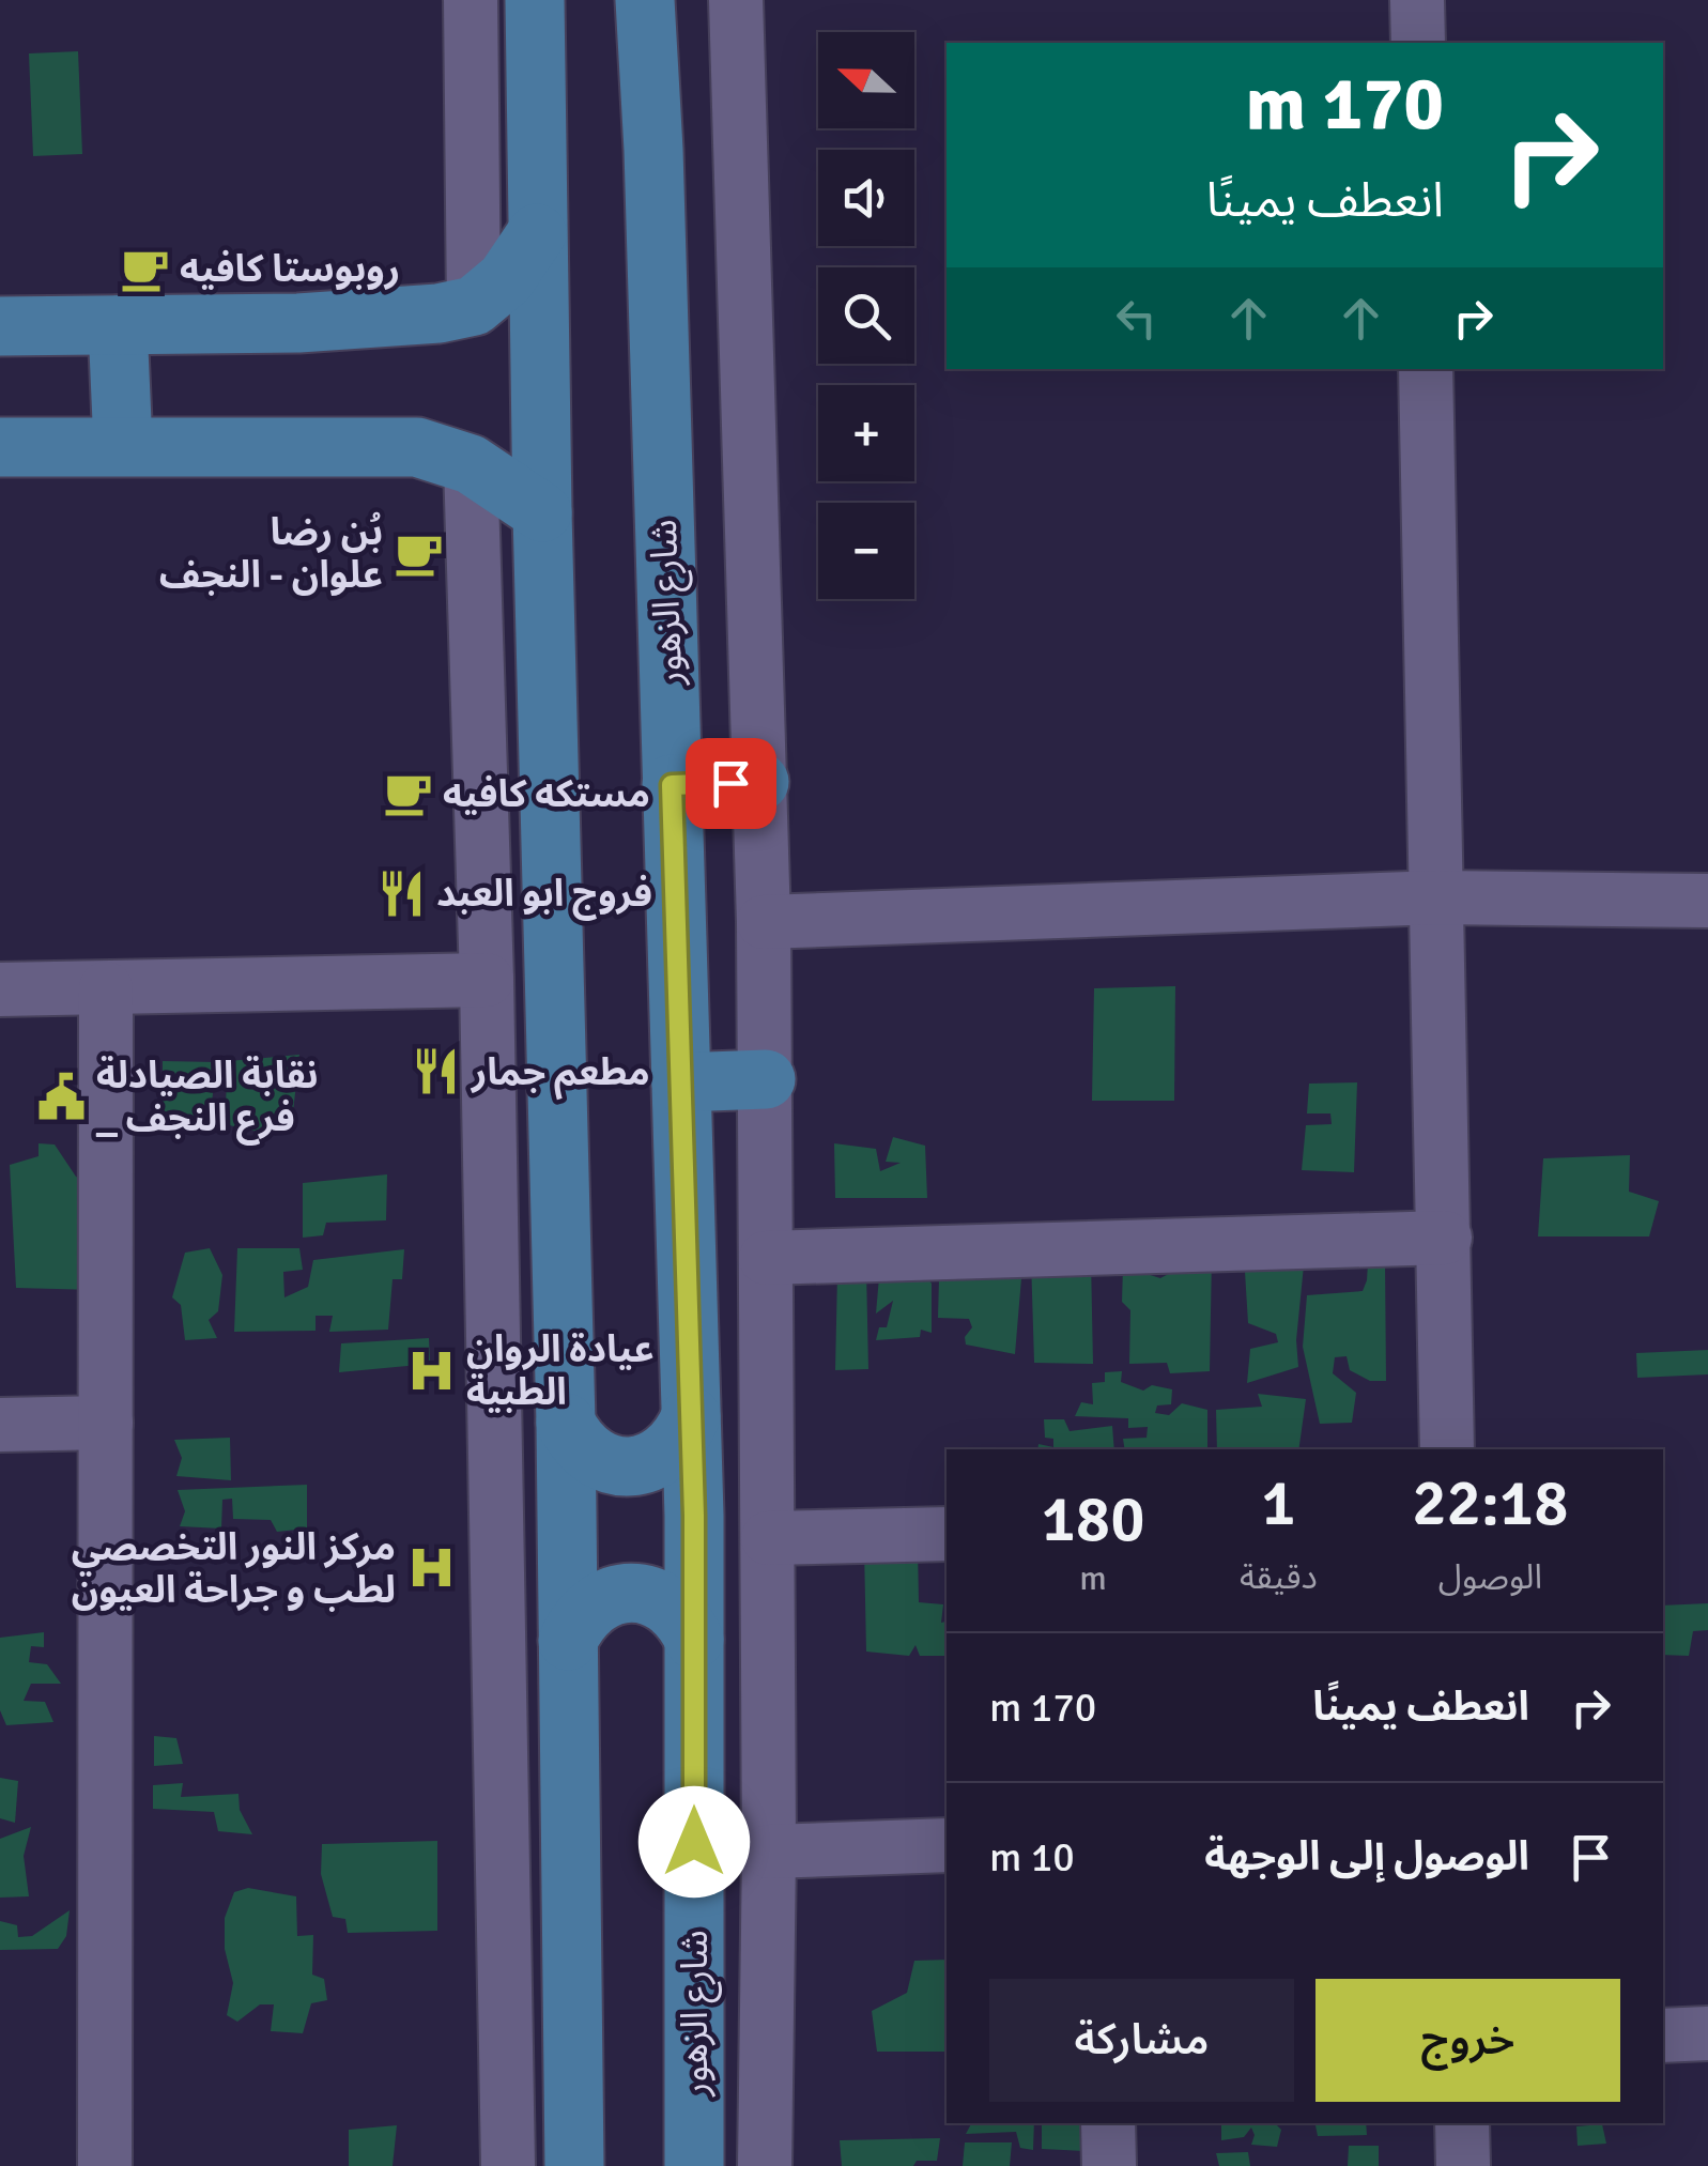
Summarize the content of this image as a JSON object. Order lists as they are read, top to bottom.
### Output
{
  "streets": {
    "main road": ["شارع الزهور"]
  },
  "places": {
    "cafe": ["روبوستا كافيه", "بُن رضا علوان - النجف", "مستكه كافيه"],
    "restaurant": ["فروج ابو العبد", "مطعم جمار"],
    "public building": ["نقابة الصيادلة _ فرع النجف"],
    "hospital": ["عيادة الروان الطبية", "مركز النور التخصصي لطب و جراحة العيون"]
  },
  "north": "left",
  "page": {
    "map_buttons": ["+", "−"],
    "turn": ["170 m", "انعطف يمينًا"],
    "eta": [
      "22:18",
      "الوصول",
      "1",
      "دقيقة",
      "180",
      "m"
    ],
    "list": [
      {
        "name": "انعطف يمينًا",
        "value": "170 m"
      },
      {
        "name": "الوصول إلى الوجهة",
        "value": "10 m"
      }
    ],
    "buttons": ["خروج", "مشاركة"]
  }
}
